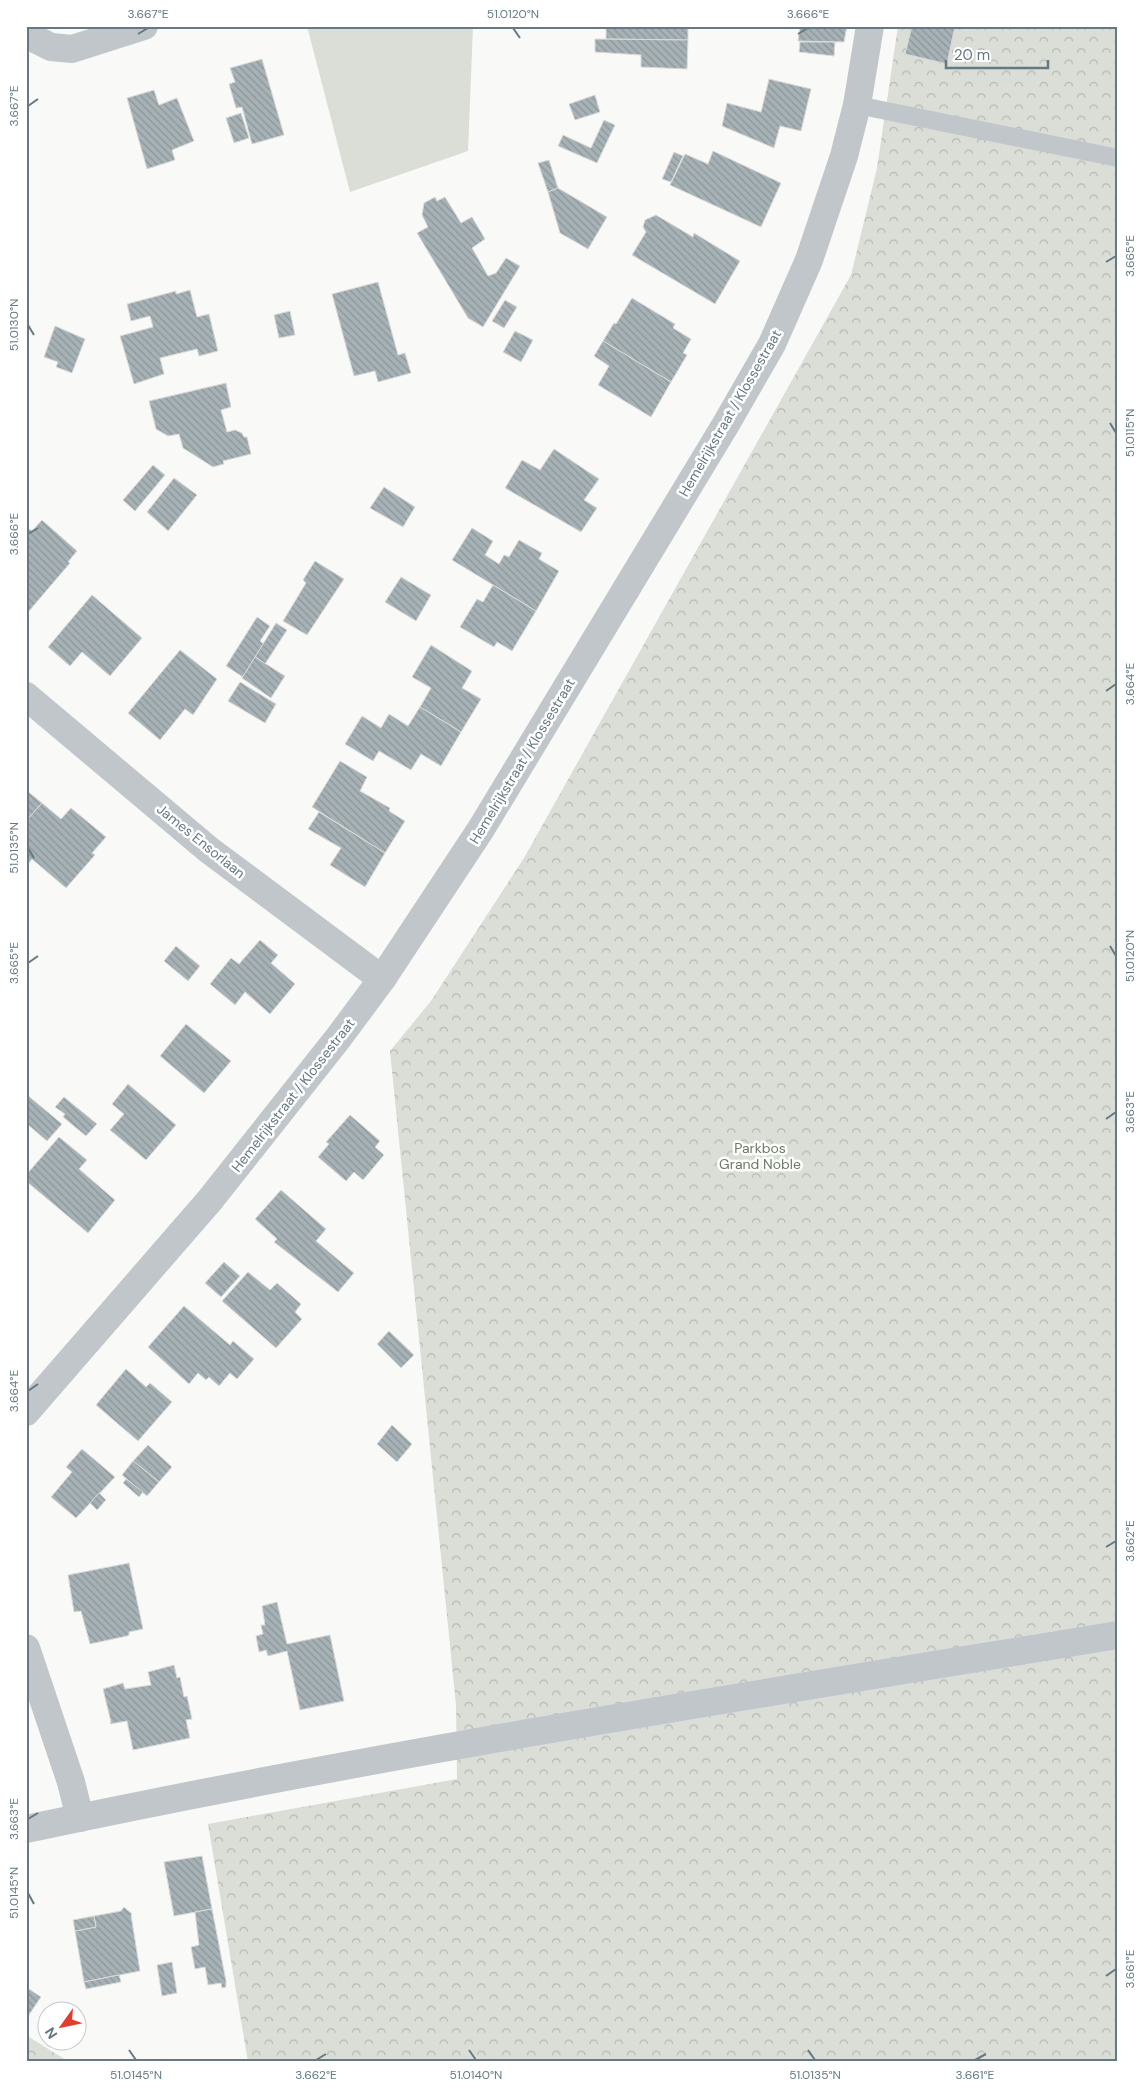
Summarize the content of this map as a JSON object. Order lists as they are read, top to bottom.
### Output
{
  "streets": {
    "street": ["Hemelrijkstraat / Klossestraat", "James Ensorlaan"]
  },
  "crossings": [
    ["Hemelrijkstraat / Klossestraat", "James Ensorlaan"]
  ],
  "parks": ["Parkbos Grand Noble"],
  "scale_bar": "20 m",
  "north": "bottom left",
  "coordinates": [
    "3.667°E",
    "51.0120°N",
    "3.666°E",
    "3.665°E",
    "51.0130°N",
    "51.0115°N",
    "3.664°E",
    "51.0135°N",
    "3.663°E",
    "3.662°E",
    "51.0145°N",
    "3.661°E",
    "51.0140°N"
  ]
}
